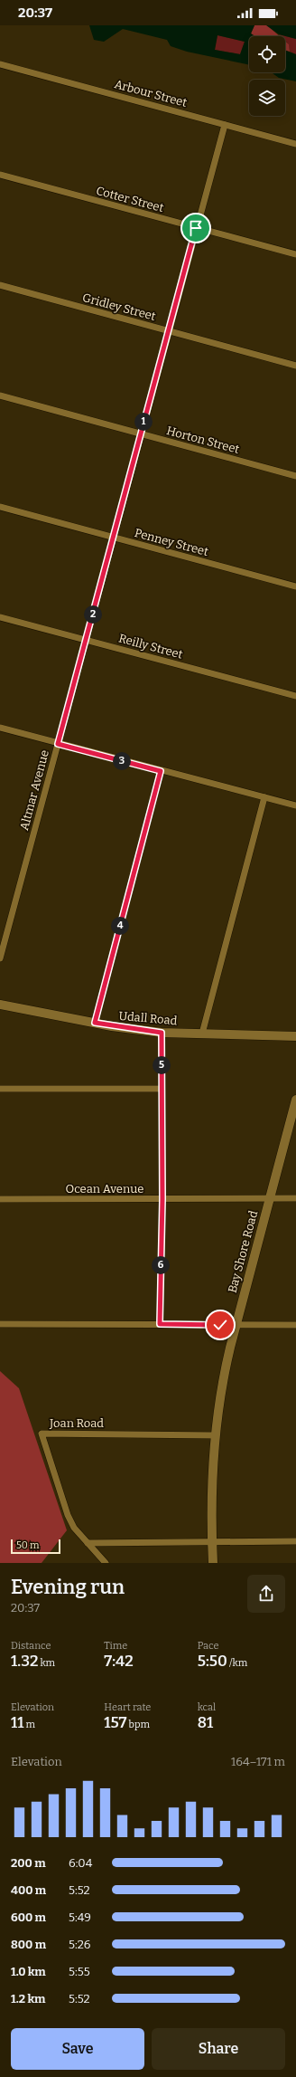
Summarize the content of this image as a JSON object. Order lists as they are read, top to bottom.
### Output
{
  "streets": {
    "main road": ["Udall Road", "Bay Shore Road"],
    "street": [
      "Arbour Street",
      "Cotter Street",
      "Gridley Street",
      "Horton Street",
      "Penney Street",
      "Reilly Street",
      "Altmar Avenue",
      "Ocean Avenue",
      "Joan Road"
    ]
  },
  "crossings": [
    ["Arbour Street", "Altmar Avenue"],
    ["Cotter Street", "Altmar Avenue"],
    ["Gridley Street", "Altmar Avenue"],
    ["Horton Street", "Altmar Avenue"],
    ["Penney Street", "Altmar Avenue"],
    ["Reilly Street", "Altmar Avenue"],
    ["Ocean Avenue", "Bay Shore Road"],
    ["Bay Shore Road", "Joan Road"]
  ],
  "scale_bar": "50 m",
  "page": {
    "status": "20:37",
    "pins": [
      "1",
      "2",
      "3",
      "4",
      "5",
      "6"
    ],
    "scale": "50 m",
    "heading": ["Evening run", "20:37"],
    "stats": [
      ["Distance", "1.32 km"],
      ["Time", "7:42"],
      ["Pace", "5:50 /km"],
      ["Elevation", "11 m"],
      ["Heart rate", "157 bpm"],
      ["kcal", "81"]
    ],
    "chart": ["Elevation", "164–171 m"],
    "list": [
      {
        "name": "200 m",
        "note": "6:04"
      },
      {
        "name": "400 m",
        "note": "5:52"
      },
      {
        "name": "600 m",
        "note": "5:49"
      },
      {
        "name": "800 m",
        "note": "5:26"
      },
      {
        "name": "1.0 km",
        "note": "5:55"
      },
      {
        "name": "1.2 km",
        "note": "5:52"
      }
    ],
    "buttons": ["Save", "Share"]
  }
}
